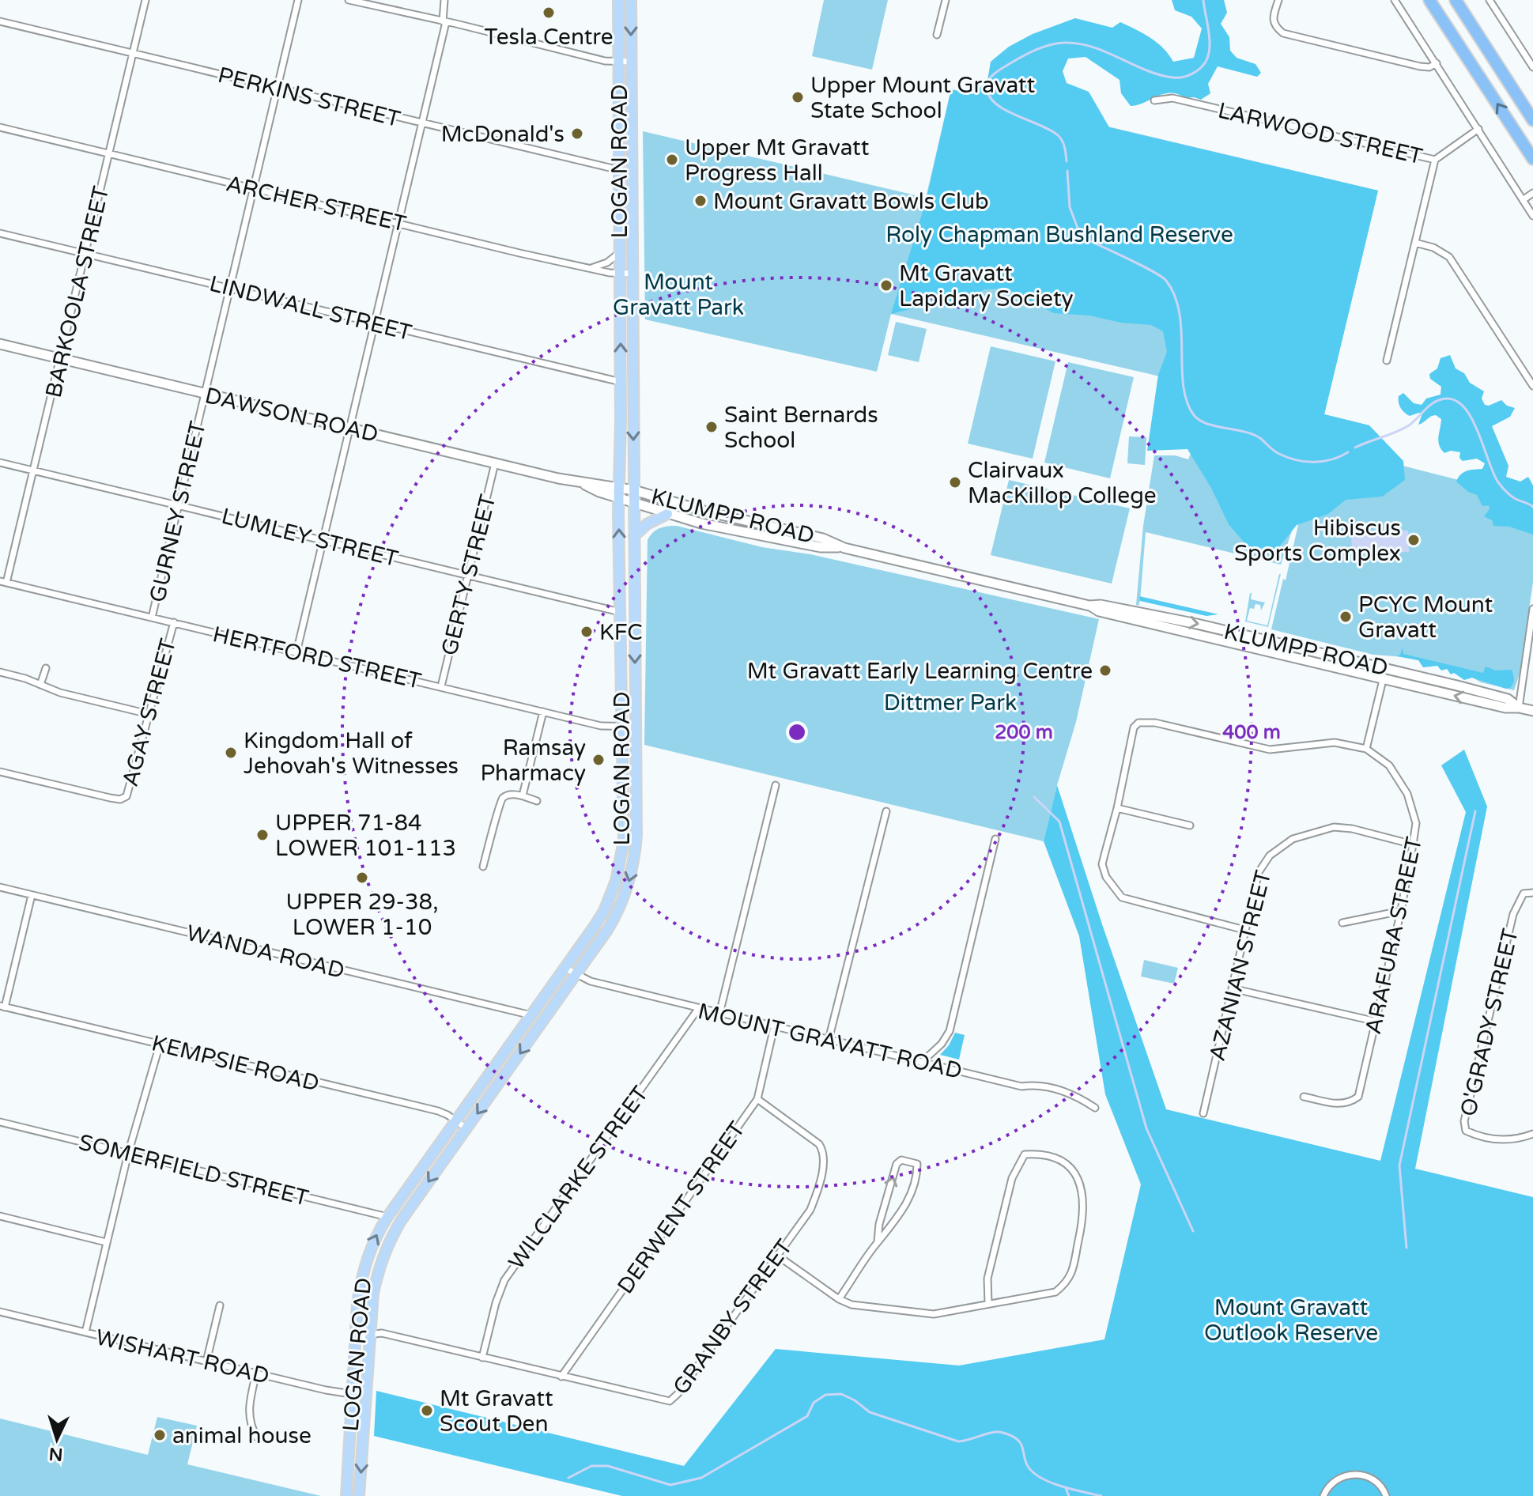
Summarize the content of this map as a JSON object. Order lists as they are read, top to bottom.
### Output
{
  "streets": {
    "main road": ["LOGAN ROAD", "DAWSON ROAD", "KLUMPP ROAD"],
    "street": [
      "PERKINS STREET",
      "LARWOOD STREET",
      "ARCHER STREET",
      "BARKOOLA STREET",
      "LINDWALL STREET",
      "GURNEY STREET",
      "LUMLEY STREET",
      "GERTY STREET",
      "HERTFORD STREET",
      "AGAY STREET",
      "ARAFURA STREET",
      "WANDA ROAD",
      "AZANIAN STREET",
      "O'GRADY STREET",
      "MOUNT GRAVATT ROAD",
      "KEMPSIE ROAD",
      "SOMERFIELD STREET",
      "WILCLARKE STREET",
      "DERWENT STREET",
      "GRANBY STREET",
      "WISHART ROAD"
    ]
  },
  "crossings": [
    ["PERKINS STREET", "LOGAN ROAD"],
    ["PERKINS STREET", "BARKOOLA STREET"],
    ["PERKINS STREET", "GURNEY STREET"],
    ["LOGAN ROAD", "ARCHER STREET"],
    ["LOGAN ROAD", "LINDWALL STREET"],
    ["LOGAN ROAD", "DAWSON ROAD"],
    ["LOGAN ROAD", "KLUMPP ROAD"],
    ["LOGAN ROAD", "LUMLEY STREET"],
    ["LOGAN ROAD", "HERTFORD STREET"],
    ["LOGAN ROAD", "WANDA ROAD"],
    ["LOGAN ROAD", "MOUNT GRAVATT ROAD"],
    ["LOGAN ROAD", "KEMPSIE ROAD"],
    ["LOGAN ROAD", "SOMERFIELD STREET"],
    ["LOGAN ROAD", "GRANBY STREET"],
    ["LOGAN ROAD", "WISHART ROAD"],
    ["ARCHER STREET", "BARKOOLA STREET"],
    ["ARCHER STREET", "GURNEY STREET"],
    ["BARKOOLA STREET", "LINDWALL STREET"],
    ["BARKOOLA STREET", "DAWSON ROAD"],
    ["BARKOOLA STREET", "LUMLEY STREET"],
    ["BARKOOLA STREET", "HERTFORD STREET"],
    ["LINDWALL STREET", "GURNEY STREET"],
    ["DAWSON ROAD", "GURNEY STREET"],
    ["DAWSON ROAD", "KLUMPP ROAD"],
    ["DAWSON ROAD", "GERTY STREET"],
    ["GURNEY STREET", "LUMLEY STREET"],
    ["GURNEY STREET", "HERTFORD STREET"],
    ["LUMLEY STREET", "GERTY STREET"],
    ["GERTY STREET", "HERTFORD STREET"],
    ["HERTFORD STREET", "AGAY STREET"],
    ["ARAFURA STREET", "AZANIAN STREET"],
    ["MOUNT GRAVATT ROAD", "WILCLARKE STREET"],
    ["MOUNT GRAVATT ROAD", "DERWENT STREET"],
    ["WILCLARKE STREET", "GRANBY STREET"],
    ["DERWENT STREET", "GRANBY STREET"]
  ],
  "parks": [
    "Roly Chapman Bushland Reserve",
    "Mount Gravatt Park",
    "Dittmer Park",
    "Mount Gravatt Outlook Reserve"
  ],
  "places": [
    "Tesla Centre",
    "Upper Mount Gravatt State School",
    "McDonald's",
    "Upper Mt Gravatt Progress Hall",
    "Mount Gravatt Bowls Club",
    "Mt Gravatt Lapidary Society",
    "Saint Bernards School",
    "Clairvaux MacKillop College",
    "Hibiscus Sports Complex",
    "PCYC Mount Gravatt",
    "KFC",
    "Mt Gravatt Early Learning Centre",
    "Kingdom Hall of Jehovah's Witnesses",
    "Ramsay Pharmacy",
    "UPPER 71-84 LOWER 101-113",
    "UPPER 29-38, LOWER 1-10",
    "Mt Gravatt Scout Den",
    "animal house"
  ],
  "north": "bottom",
  "rings": ["200 m", "400 m"]
}
